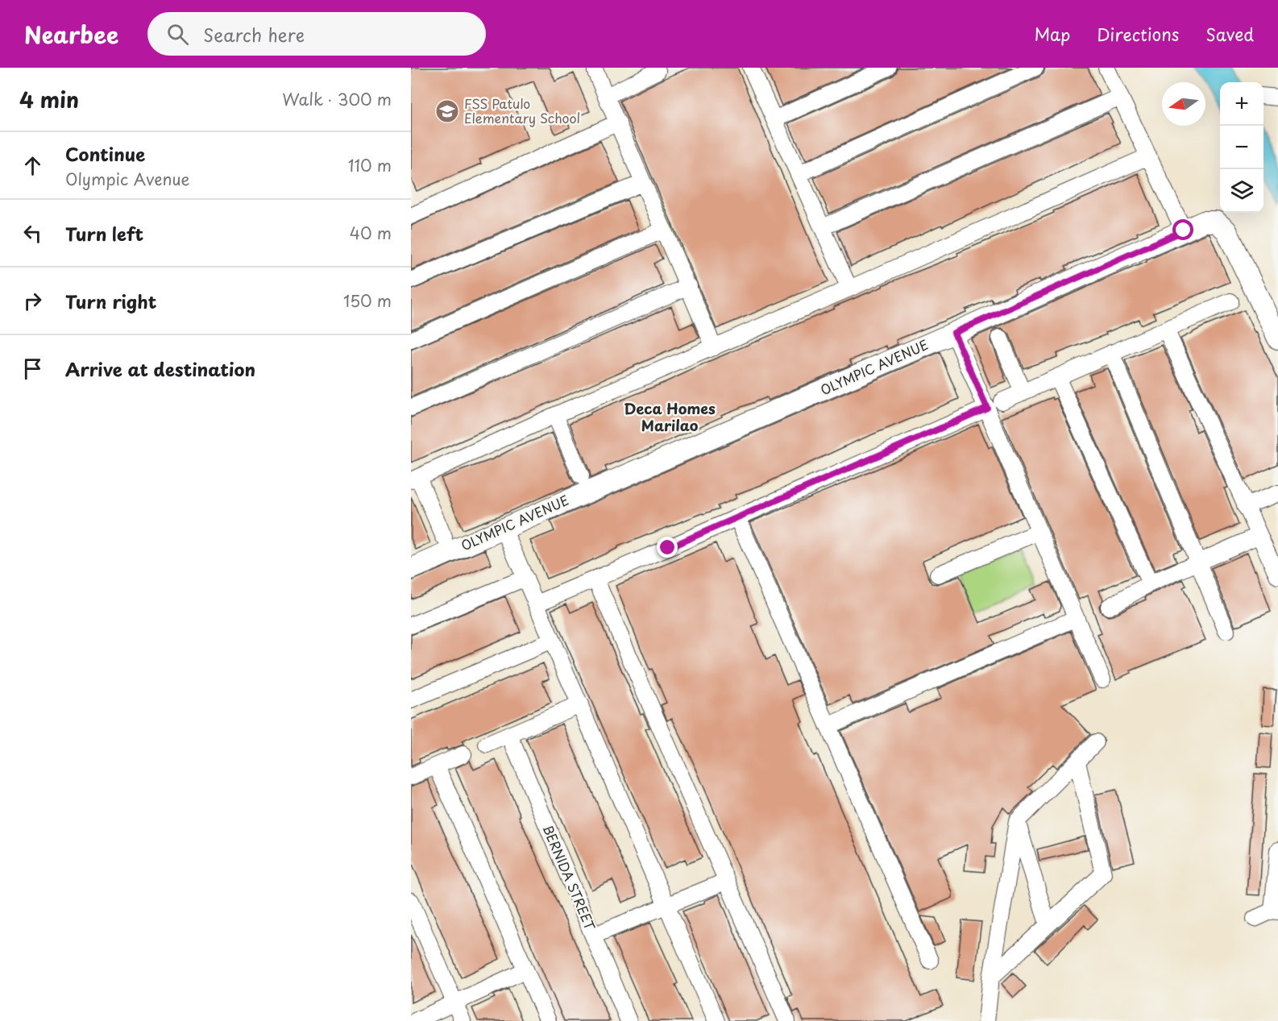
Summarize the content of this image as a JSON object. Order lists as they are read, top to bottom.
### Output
{
  "streets": {
    "street": ["OLYMPIC AVENUE", "BERNIDA STREET"]
  },
  "districts": ["Deca Homes Marilao"],
  "places": {
    "school or university": ["FSS Patulo Elementary School"]
  },
  "north": "left",
  "page": {
    "header": "Nearbee",
    "search": "Search here",
    "nav": ["Map", "Directions", "Saved"],
    "heading": ["4 min", "Walk · 300 m"],
    "map_buttons": ["+", "−"],
    "list": [
      ["Continue", "Olympic Avenue", "110 m"],
      ["Turn left", "40 m"],
      ["Turn right", "150 m"],
      "Arrive at destination"
    ]
  }
}
